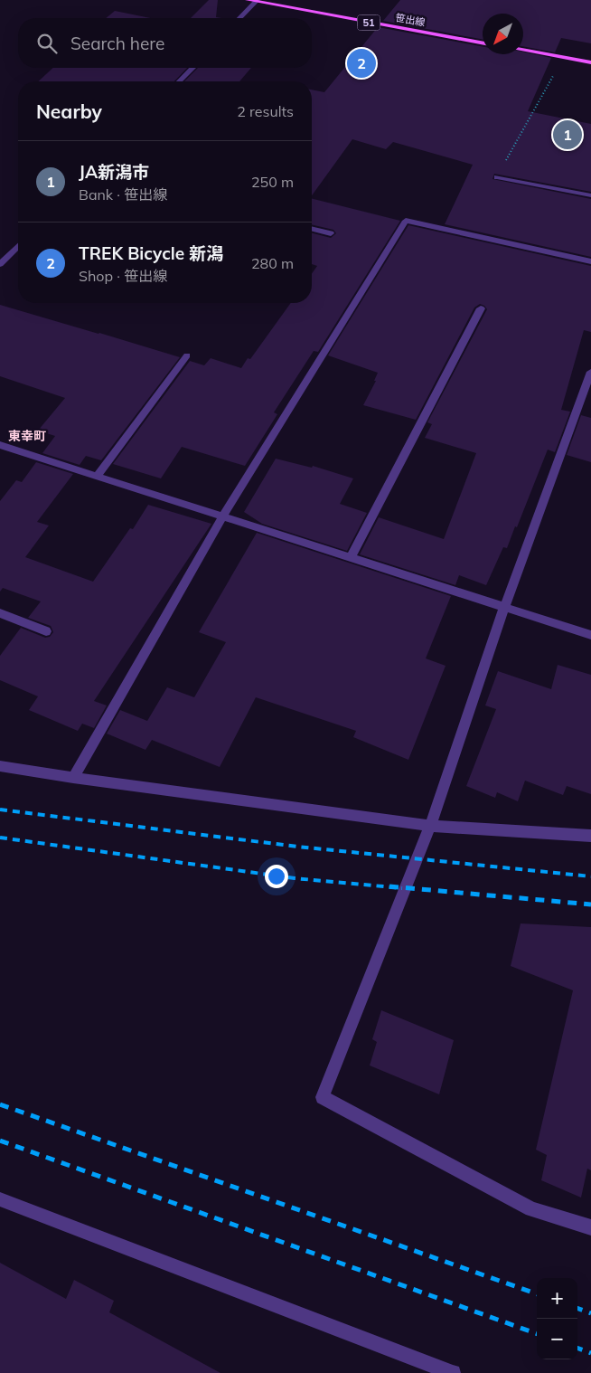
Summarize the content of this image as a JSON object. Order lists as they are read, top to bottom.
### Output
{
  "streets": {
    "main road": ["笹出線", "51"]
  },
  "districts": ["東幸町"],
  "north": "bottom left",
  "page": {
    "search": "Search here",
    "pins": ["2", "1"],
    "heading": ["Nearby", "2 results"],
    "list": [
      {
        "mark": "1",
        "name": "JA新潟市",
        "note": "Bank · 笹出線",
        "value": "250 m"
      },
      {
        "mark": "2",
        "name": "TREK Bicycle 新潟",
        "note": "Shop · 笹出線",
        "value": "280 m"
      }
    ],
    "map_buttons": ["+", "−"]
  }
}
